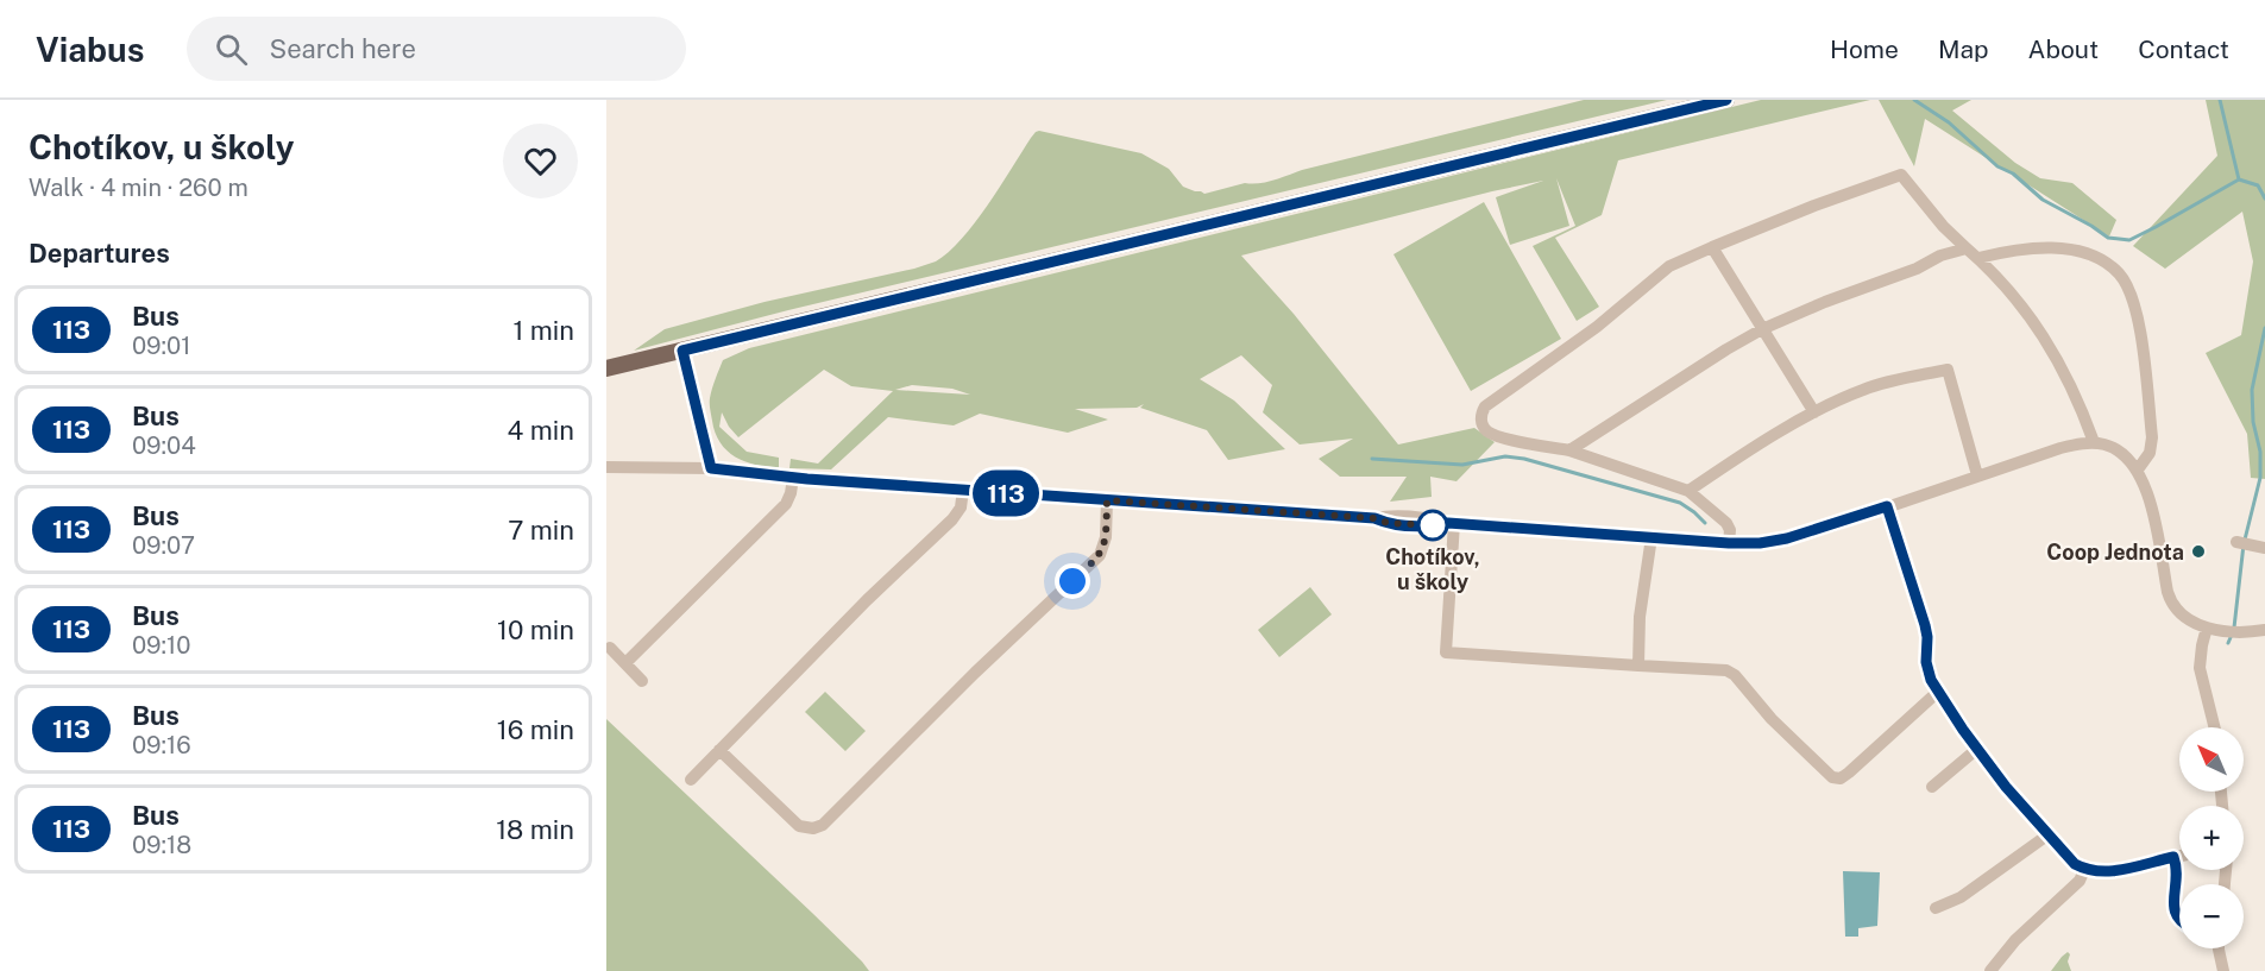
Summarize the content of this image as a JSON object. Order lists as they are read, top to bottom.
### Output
{
  "places": ["Chotíkov, u školy", "Coop Jednota"],
  "lines": ["bus line 113"],
  "north": "top left",
  "page": {
    "header": "Viabus",
    "search": "Search here",
    "nav": [
      "Home",
      "Map",
      "About",
      "Contact"
    ],
    "heading": [
      ["Chotíkov, u školy", "Walk · 4 min · 260 m"],
      "Departures"
    ],
    "on_map": "113",
    "list": [
      {
        "mark": "113",
        "name": "Bus",
        "note": "09:01",
        "value": "1 min"
      },
      {
        "mark": "113",
        "name": "Bus",
        "note": "09:04",
        "value": "4 min"
      },
      {
        "mark": "113",
        "name": "Bus",
        "note": "09:07",
        "value": "7 min"
      },
      {
        "mark": "113",
        "name": "Bus",
        "note": "09:10",
        "value": "10 min"
      },
      {
        "mark": "113",
        "name": "Bus",
        "note": "09:16",
        "value": "16 min"
      },
      {
        "mark": "113",
        "name": "Bus",
        "note": "09:18",
        "value": "18 min"
      }
    ],
    "map_buttons": ["+", "−"]
  }
}
